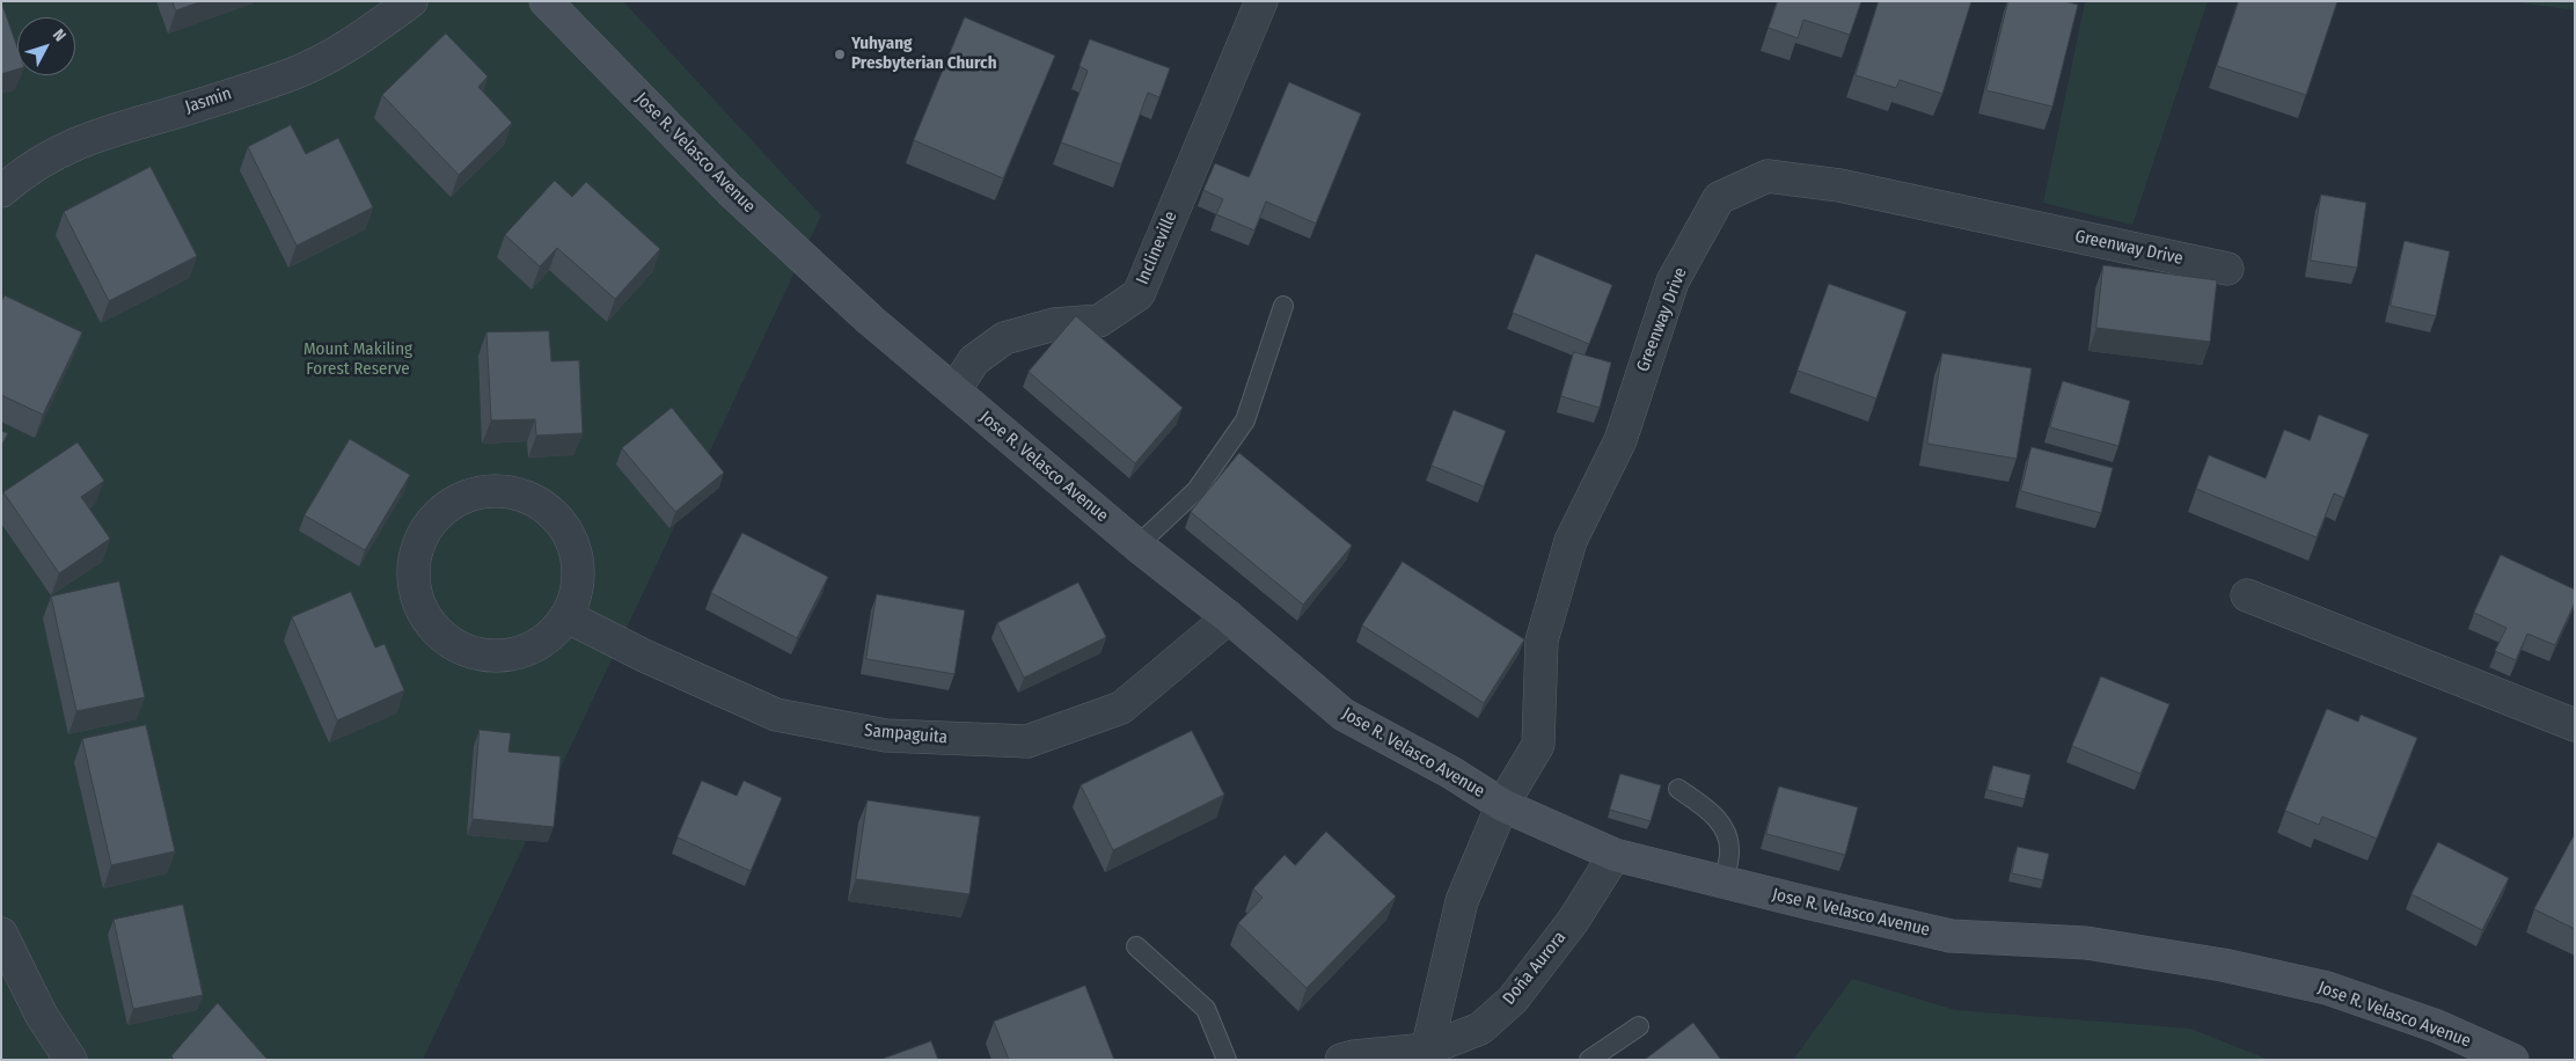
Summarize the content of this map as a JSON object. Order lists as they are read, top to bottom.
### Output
{
  "streets": {
    "main road": ["Jose R. Velasco Avenue"],
    "street": [
      "Jasmin",
      "Inclineville",
      "Greenway Drive",
      "Sampaguita",
      "Doña Aurora"
    ]
  },
  "crossings": [
    ["Jose R. Velasco Avenue", "Inclineville"],
    ["Jose R. Velasco Avenue", "Greenway Drive"],
    ["Jose R. Velasco Avenue", "Sampaguita"],
    ["Jose R. Velasco Avenue", "Doña Aurora"]
  ],
  "parks": ["Mount Makiling Forest Reserve"],
  "places": ["Yuhyang Presbyterian Church"],
  "north": "top right"
}
